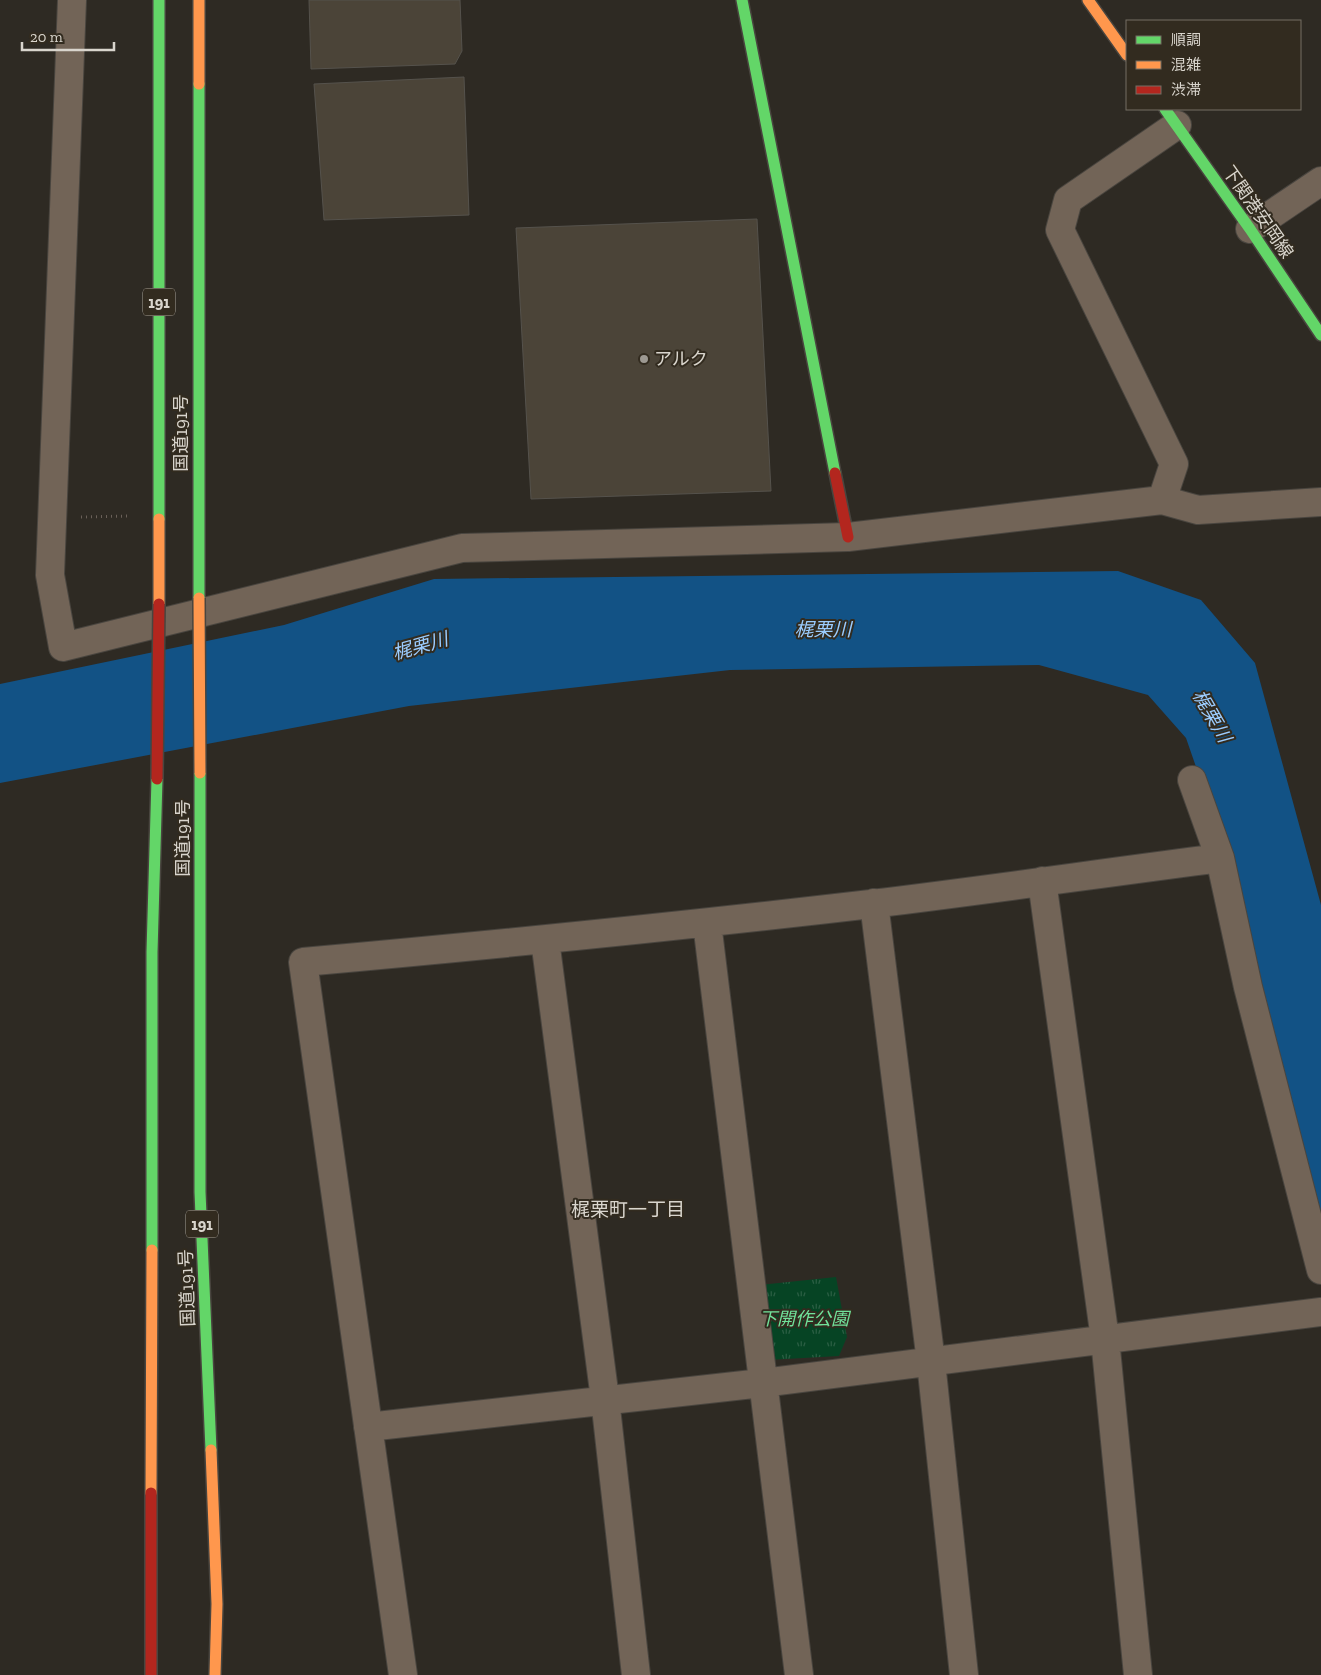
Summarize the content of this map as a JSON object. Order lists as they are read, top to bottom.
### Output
{
  "streets": {
    "main road": ["下関港安岡線", "191", "国道191号"]
  },
  "districts": ["梶栗町一丁目"],
  "water": ["梶栗川"],
  "parks": ["下開作公園"],
  "places": ["アルク"],
  "legend": ["順調", "混雑", "渋滞"],
  "scale_bar": "20 m"
}
